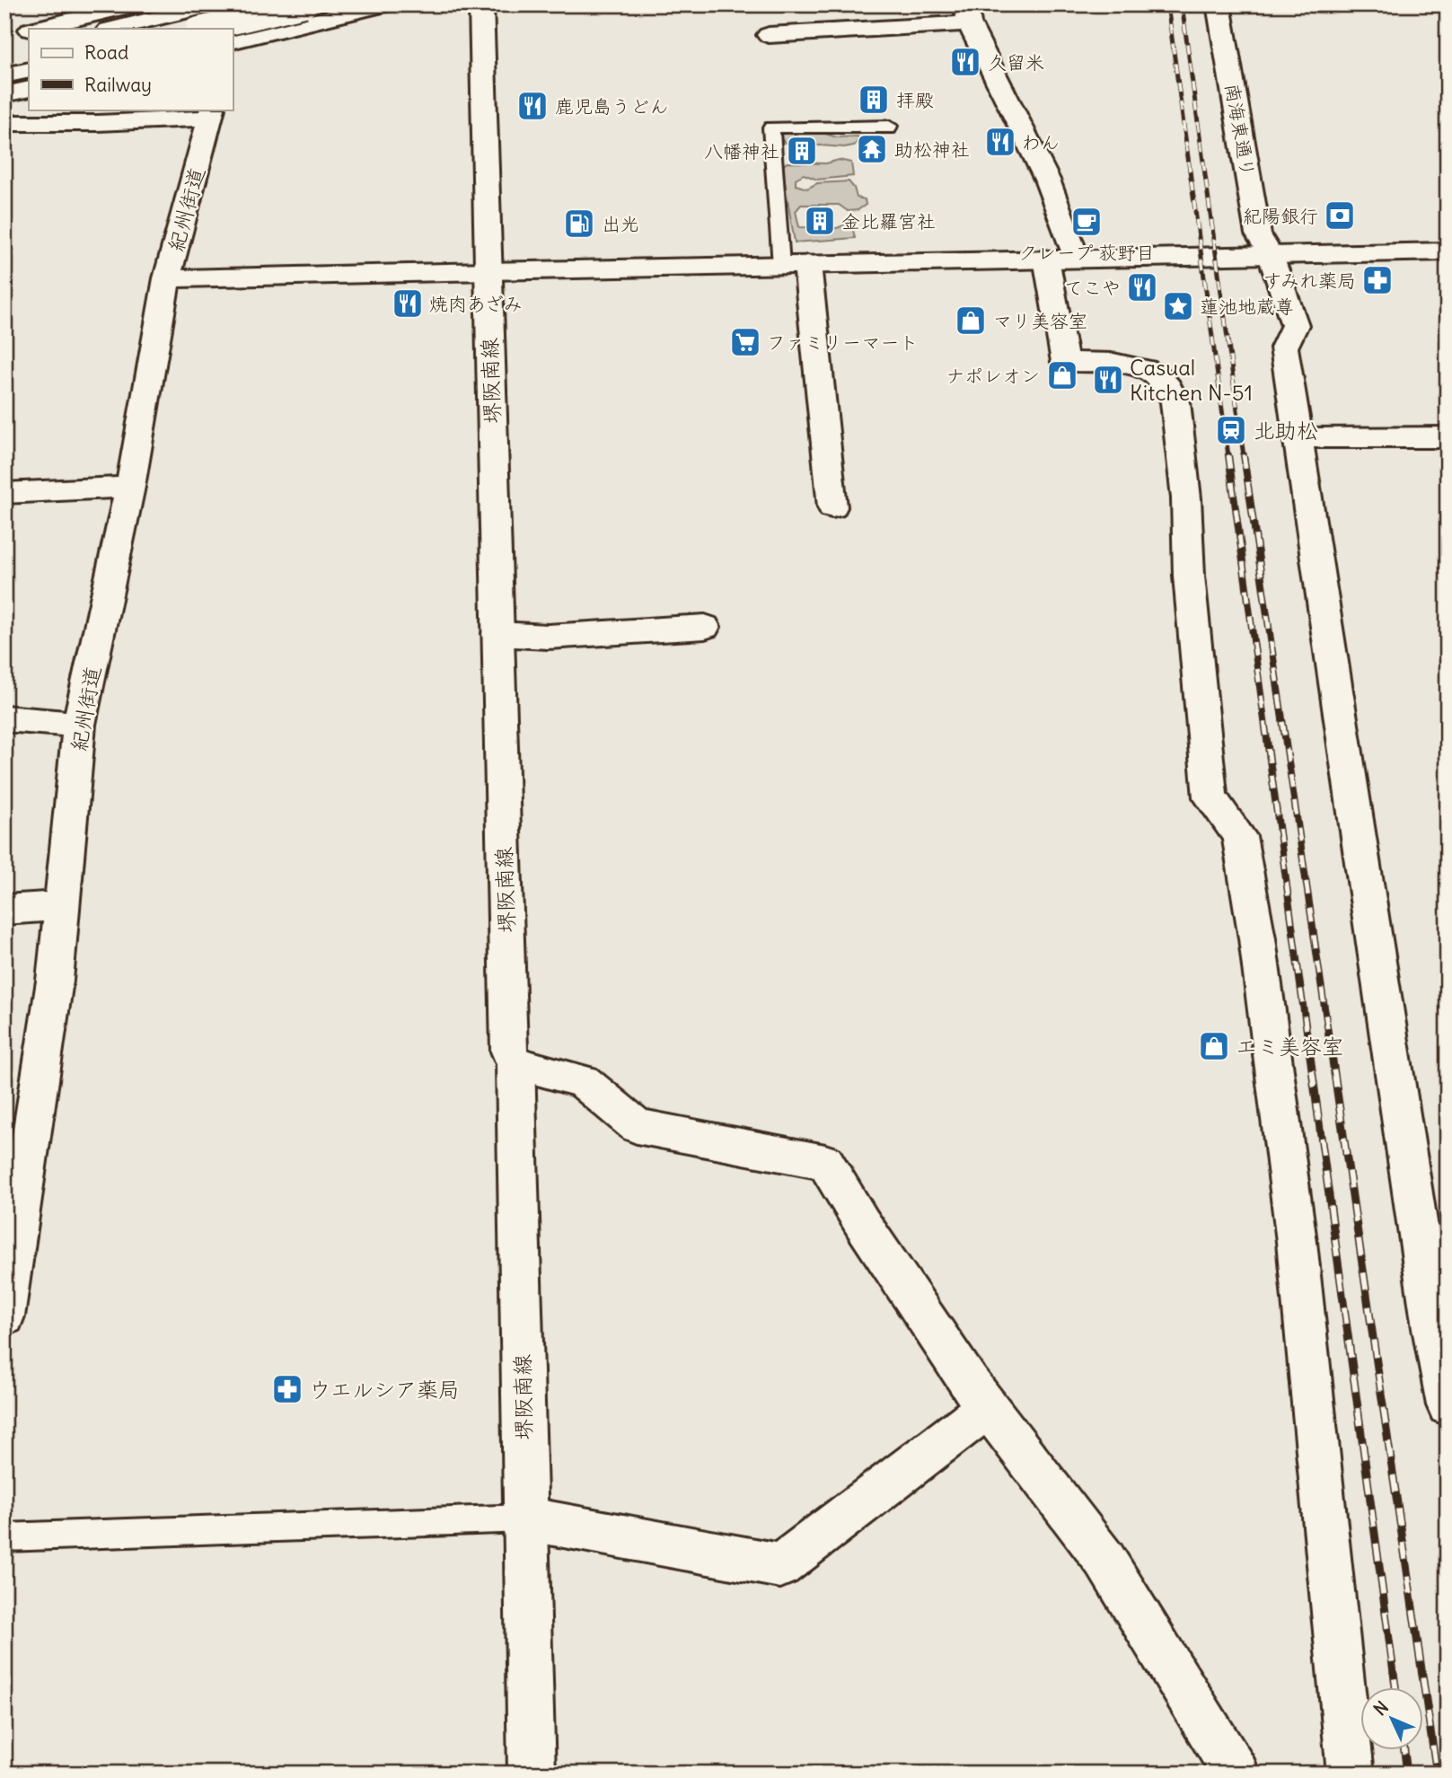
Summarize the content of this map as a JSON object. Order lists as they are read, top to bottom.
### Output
{
  "streets": {
    "main road": ["南海東通り", "紀州街道", "堺阪南線"]
  },
  "places": {
    "restaurant": [
      "久留米",
      "鹿児島うどん",
      "わん",
      "てこや",
      "焼肉あざみ",
      "Casual Kitchen N-51"
    ],
    "building": ["拝殿", "八幡神社", "金比羅宮社"],
    "temple": ["助松神社"],
    "bank": ["紀陽銀行"],
    "cafe": ["クレープ 荻野目"],
    "fuel station": ["出光"],
    "pharmacy": ["すみれ薬局", "ウエルシア薬局"],
    "place": ["蓮池地蔵尊"],
    "shop": ["マリ美容室", "ナポレオン", "エミ美容室"],
    "supermarket": ["ファミリーマート"],
    "station": ["北助松"]
  },
  "legend": ["Road", "Railway"],
  "north": "top left"
}
